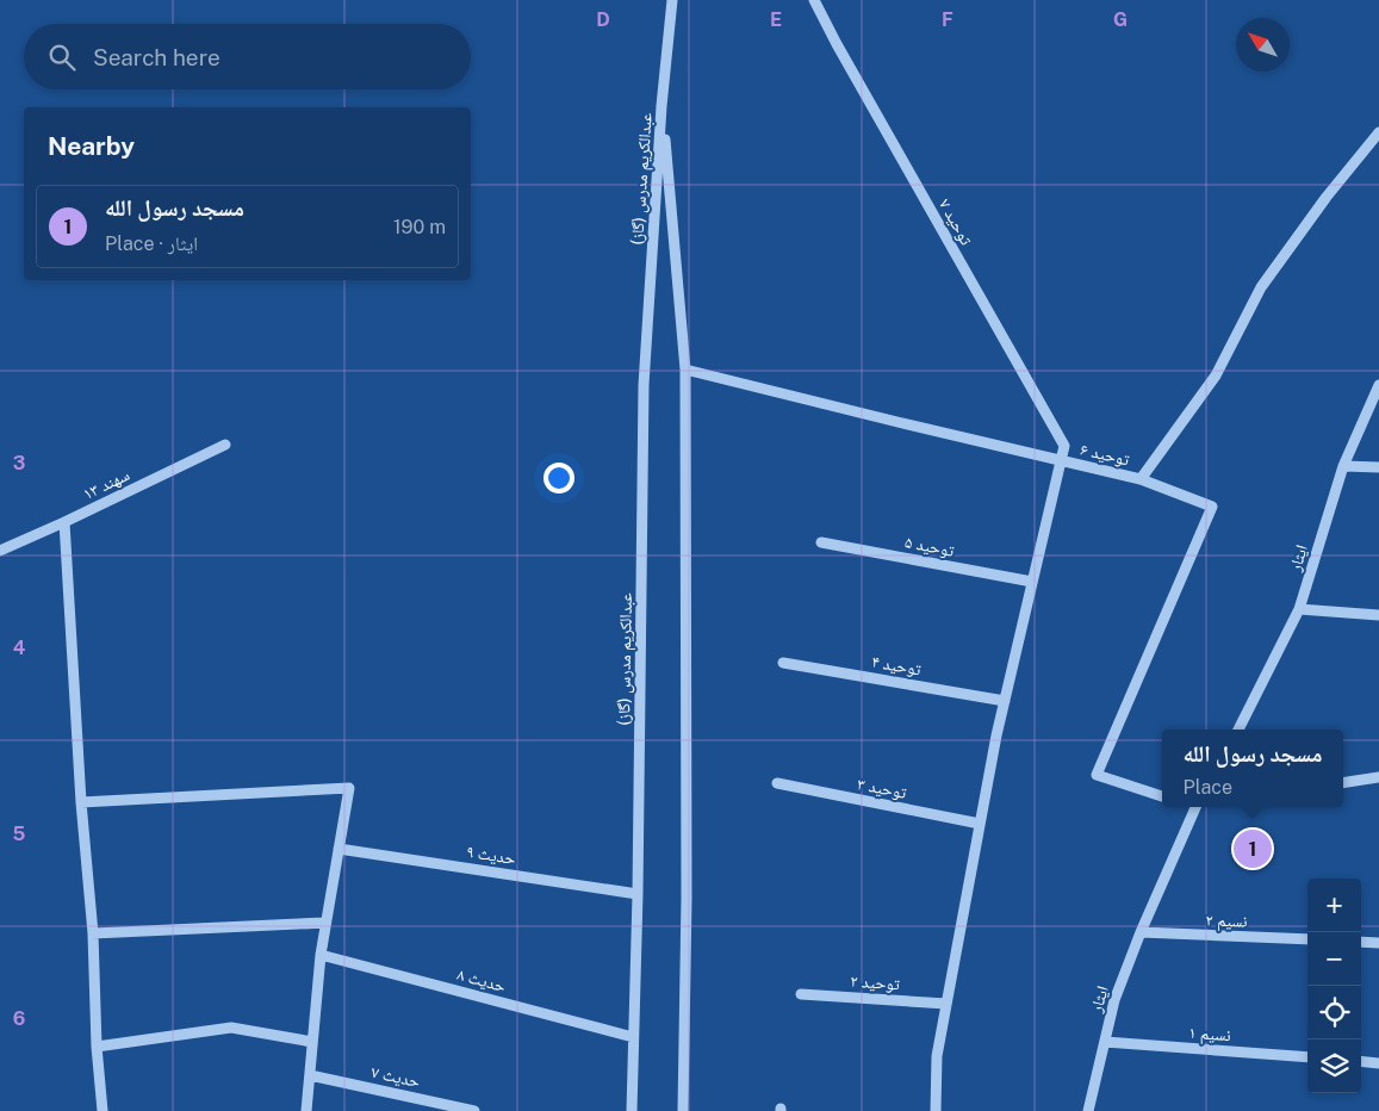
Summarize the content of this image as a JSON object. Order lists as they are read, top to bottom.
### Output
{
  "streets": {
    "street": [
      "عبدالکریم مدرس (گاز)",
      "توحید ۷",
      "توحید ۶",
      "سهند ۱۳",
      "توحید ۵",
      "ایثار",
      "توحید ۴",
      "توحید ۳",
      "حدیث ۹",
      "نسیم ۲",
      "حدیث ۸",
      "توحید ۲",
      "نسیم ۱",
      "حدیث ۷"
    ]
  },
  "crossings": [
    ["عبدالکریم مدرس (گاز)", "توحید ۶"],
    ["عبدالکریم مدرس (گاز)", "حدیث ۹"],
    ["عبدالکریم مدرس (گاز)", "حدیث ۸"],
    ["توحید ۷", "توحید ۶"],
    ["ایثار", "نسیم ۲"],
    ["ایثار", "نسیم ۱"]
  ],
  "north": "top left",
  "page": {
    "search": "Search here",
    "heading": "Nearby",
    "list": [
      {
        "mark": "1",
        "name": "مسجد رسول الله",
        "note": "Place · ایثار",
        "value": "190 m"
      }
    ],
    "popup": ["مسجد رسول الله", "Place"],
    "pins": "1",
    "map_buttons": ["+", "−"]
  },
  "grid": {
    "columns": [
      "D",
      "E",
      "F",
      "G"
    ],
    "rows": [
      "3",
      "4",
      "5",
      "6"
    ]
  }
}
